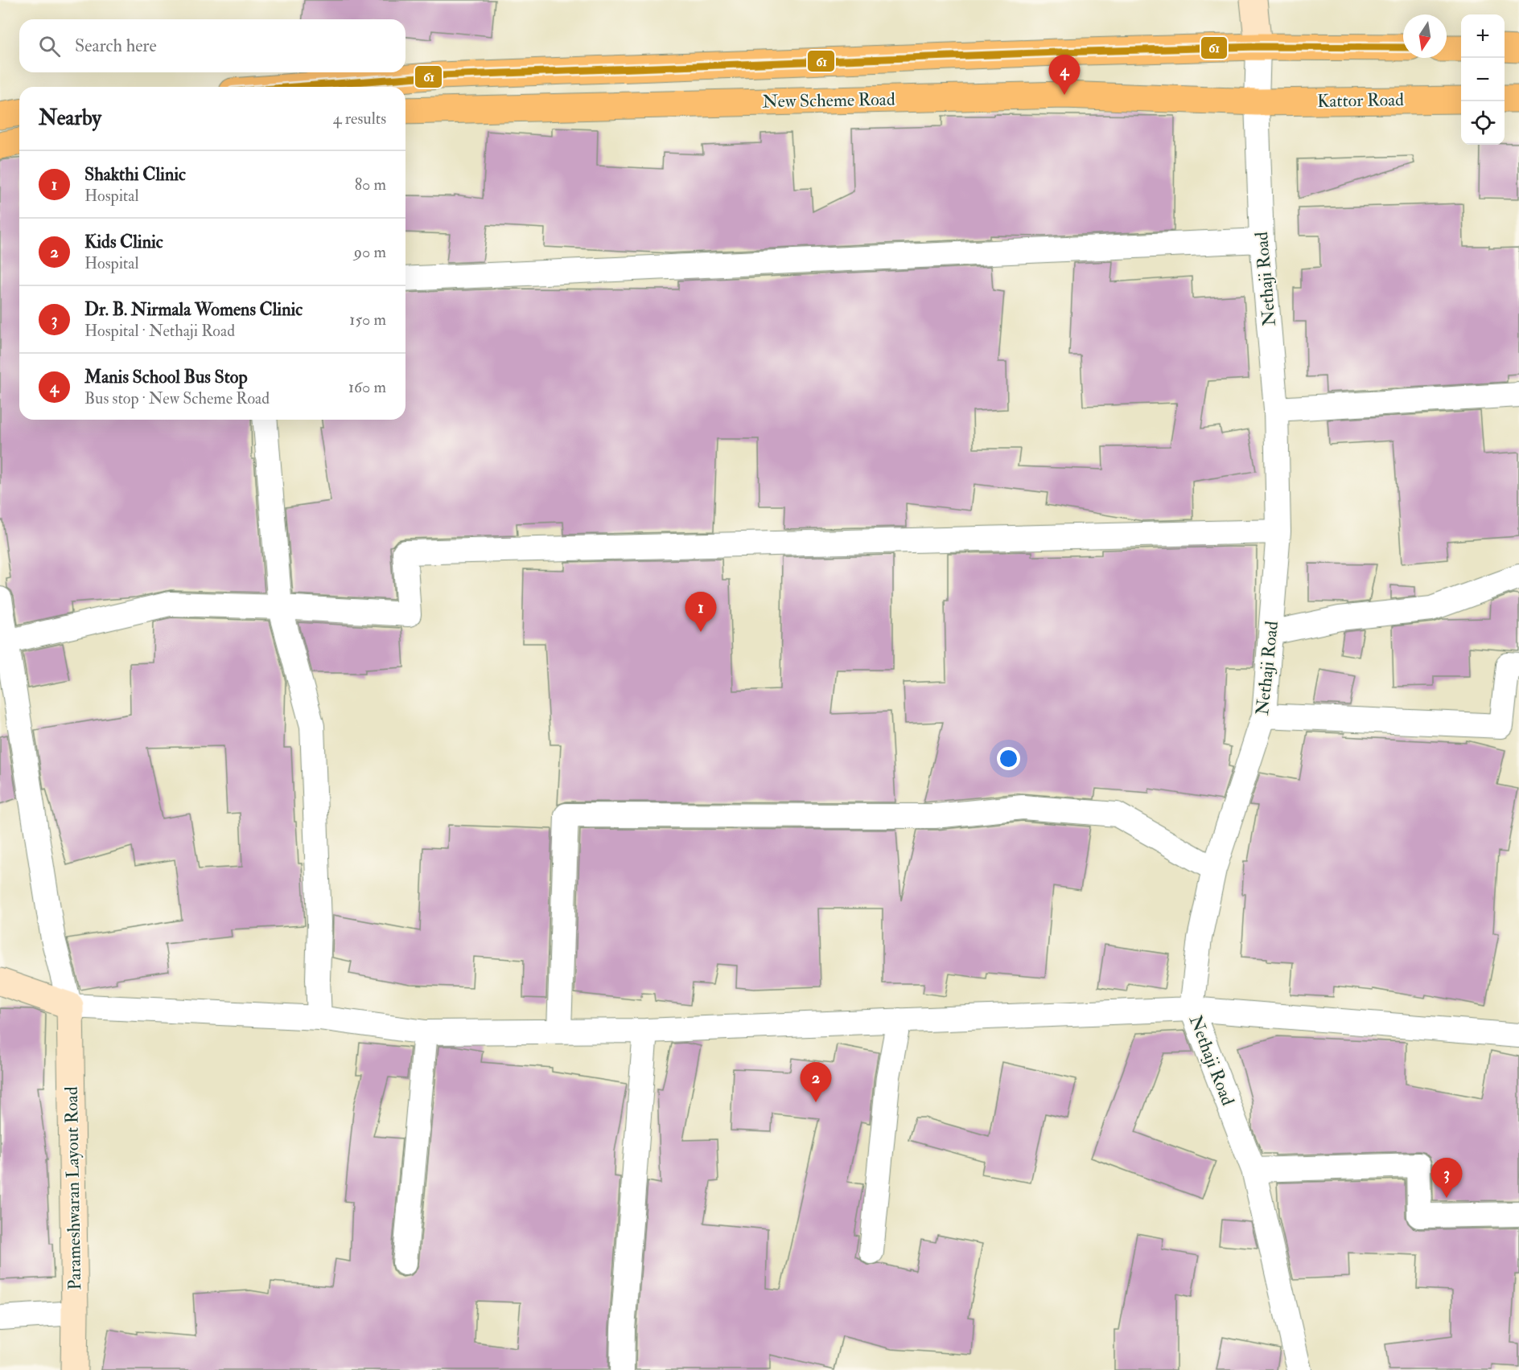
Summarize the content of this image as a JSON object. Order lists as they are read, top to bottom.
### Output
{
  "streets": {
    "main road": ["New Scheme Road", "Kattor Road"],
    "street": ["Nethaji Road", "Parameshwaran Layout Road"]
  },
  "crossings": [
    ["New Scheme Road", "Kattor Road"],
    ["New Scheme Road", "Nethaji Road"],
    ["Kattor Road", "Nethaji Road"]
  ],
  "lines": ["transit line 61"],
  "north": "bottom",
  "page": {
    "map_buttons": ["+", "−"],
    "search": "Search here",
    "pins": [
      "4",
      "1",
      "2",
      "3"
    ],
    "heading": ["Nearby", "4 results"],
    "list": [
      {
        "mark": "1",
        "name": "Shakthi Clinic",
        "note": "Hospital",
        "value": "80 m"
      },
      {
        "mark": "2",
        "name": "Kids Clinic",
        "note": "Hospital",
        "value": "90 m"
      },
      {
        "mark": "3",
        "name": "Dr. B. Nirmala Womens Clinic",
        "note": "Hospital · Nethaji Road",
        "value": "150 m"
      },
      {
        "mark": "4",
        "name": "Manis School Bus Stop",
        "note": "Bus stop · New Scheme Road",
        "value": "160 m"
      }
    ]
  }
}
